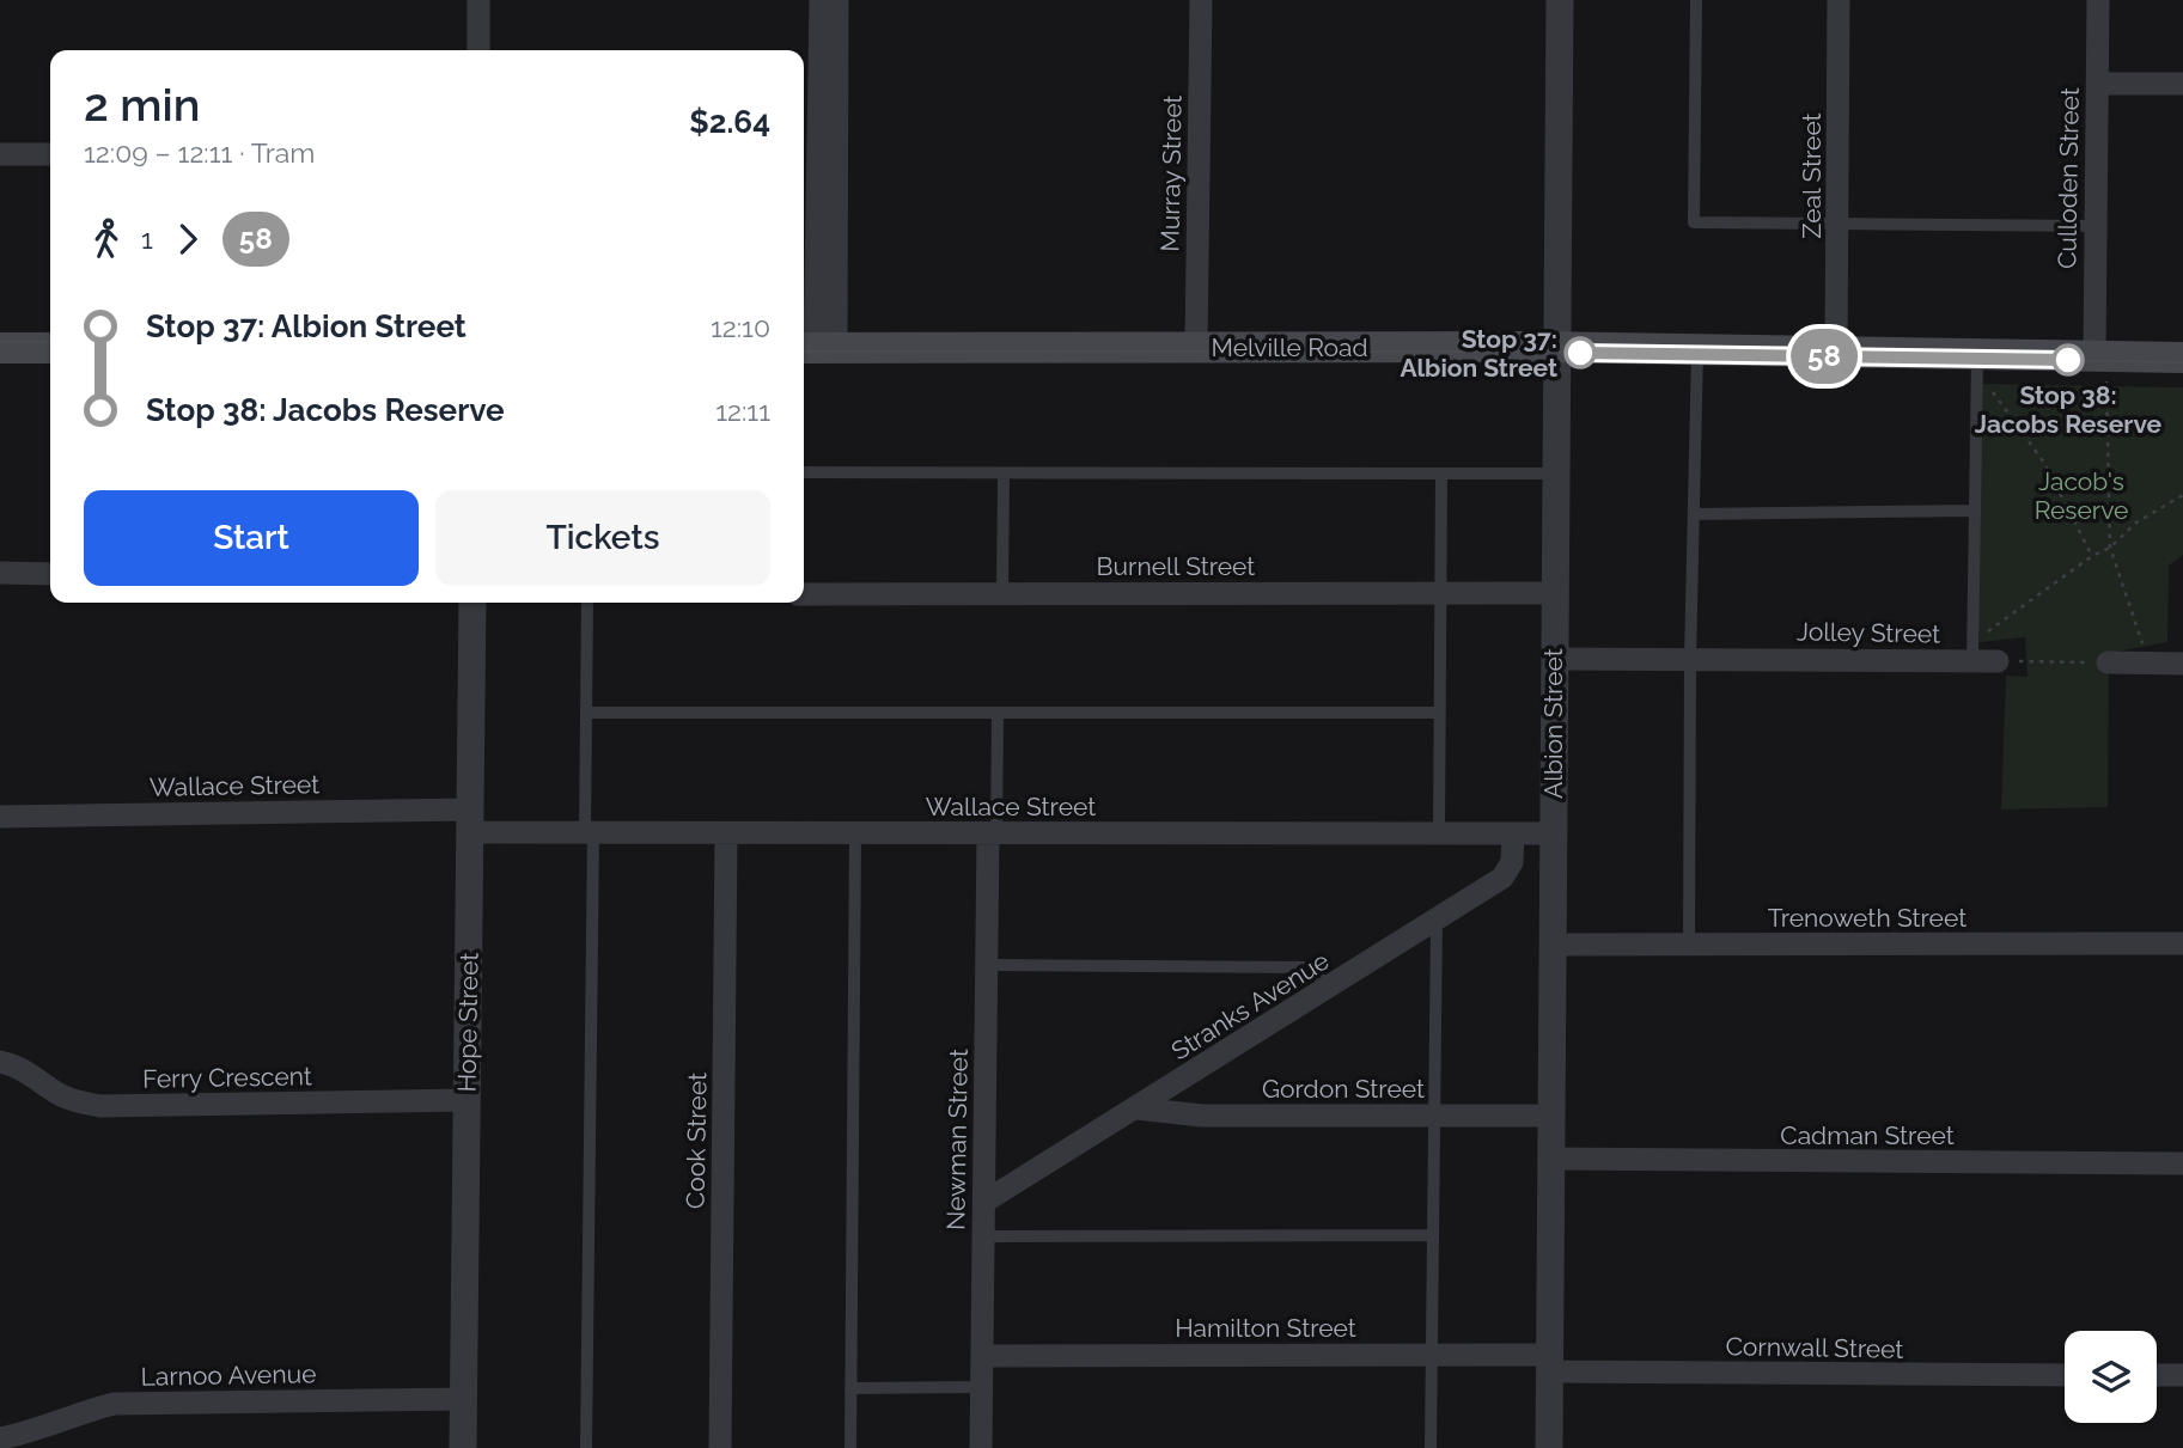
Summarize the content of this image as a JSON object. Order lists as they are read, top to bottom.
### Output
{
  "streets": {
    "main road": ["Melville Road"],
    "street": [
      "Murray Street",
      "Zeal Street",
      "Culloden Street",
      "Burnell Street",
      "Jolley Street",
      "Albion Street",
      "Wallace Street",
      "Trenoweth Street",
      "Stranks Avenue",
      "Hope Street",
      "Ferry Crescent",
      "Gordon Street",
      "Cadman Street",
      "Newman Street",
      "Cook Street",
      "Hamilton Street",
      "Cornwall Street",
      "Larnoo Avenue"
    ]
  },
  "crossings": [
    ["Murray Street", "Melville Road"],
    ["Zeal Street", "Melville Road"],
    ["Culloden Street", "Melville Road"],
    ["Melville Road", "Albion Street"],
    ["Burnell Street", "Albion Street"],
    ["Jolley Street", "Albion Street"],
    ["Albion Street", "Wallace Street"],
    ["Albion Street", "Trenoweth Street"],
    ["Albion Street", "Gordon Street"],
    ["Albion Street", "Cadman Street"],
    ["Albion Street", "Hamilton Street"],
    ["Albion Street", "Cornwall Street"],
    ["Wallace Street", "Stranks Avenue"],
    ["Wallace Street", "Hope Street"],
    ["Wallace Street", "Newman Street"],
    ["Wallace Street", "Cook Street"],
    ["Stranks Avenue", "Gordon Street"],
    ["Stranks Avenue", "Newman Street"],
    ["Hope Street", "Ferry Crescent"],
    ["Hope Street", "Larnoo Avenue"],
    ["Newman Street", "Hamilton Street"],
    ["Hamilton Street", "Cornwall Street"]
  ],
  "parks": ["Jacob's Reserve"],
  "places": ["Stop 37: Albion Street", "Stop 38: Jacobs Reserve"],
  "lines": ["tram line 58"],
  "page": {
    "on_map": "58",
    "heading": ["2 min", "12:09 – 12:11 · Tram", "$2.64"],
    "legs": ["1", "58"],
    "list": [
      {
        "name": "Stop 37: Albion Street",
        "value": "12:10"
      },
      {
        "name": "Stop 38: Jacobs Reserve",
        "value": "12:11"
      }
    ],
    "buttons": ["Start", "Tickets"]
  }
}
